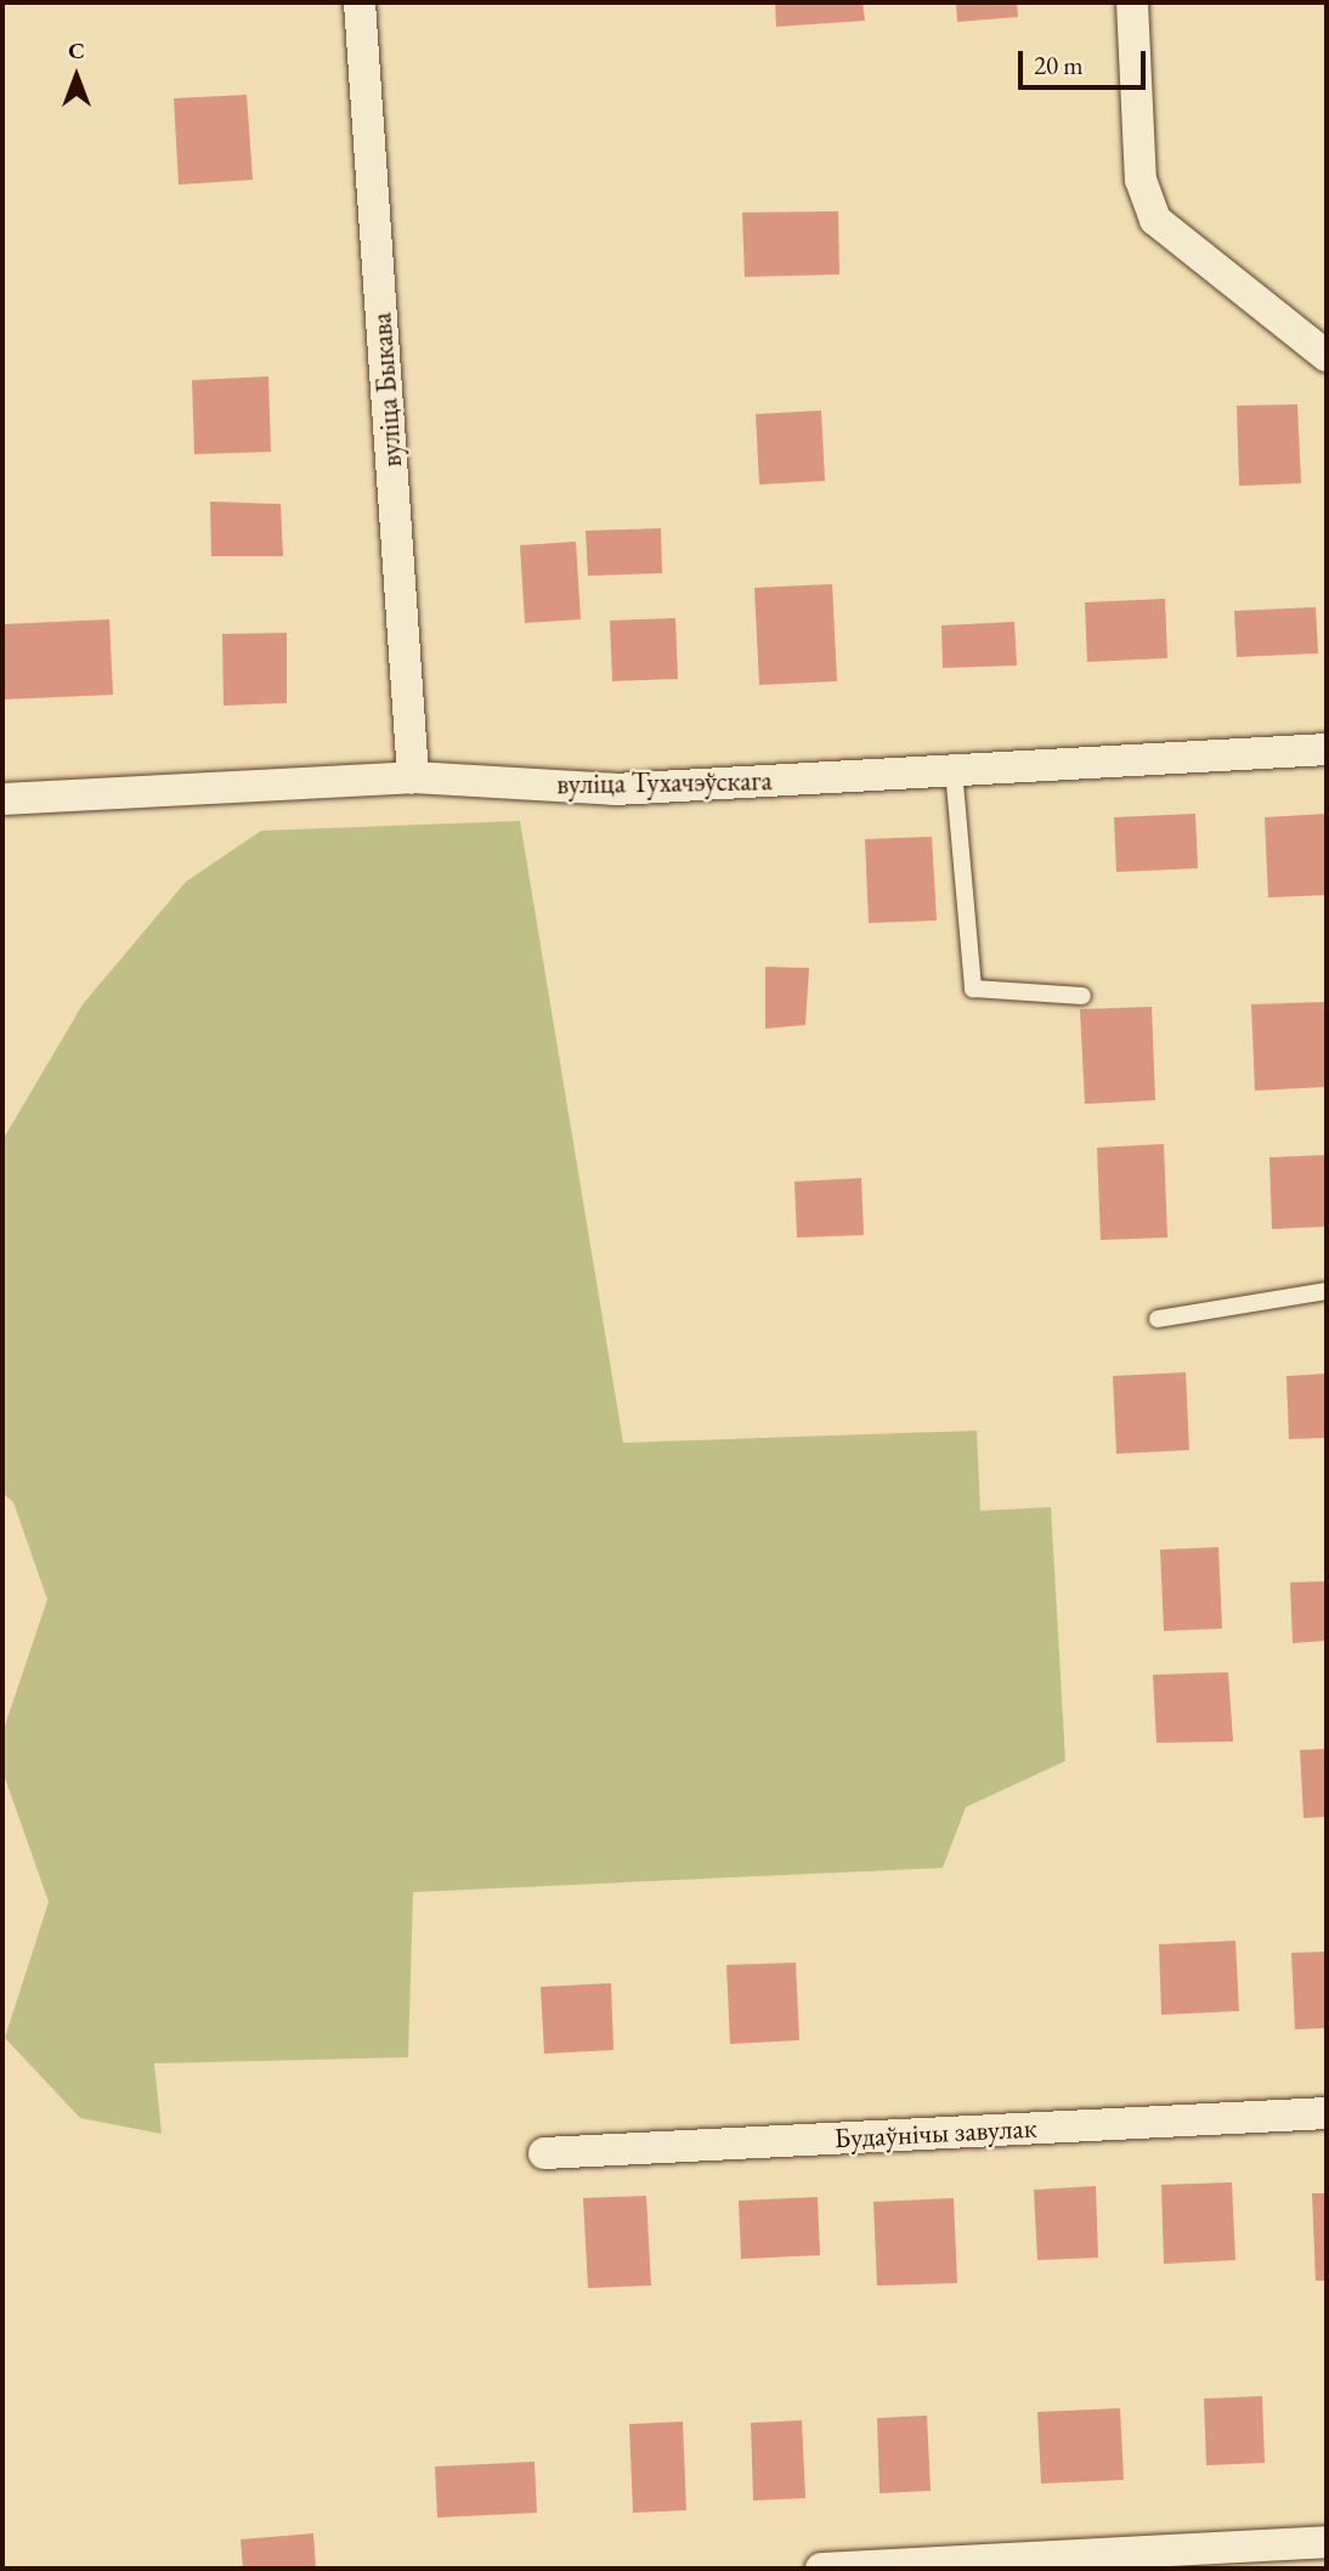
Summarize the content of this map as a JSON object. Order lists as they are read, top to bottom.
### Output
{
  "streets": {
    "street": ["вуліца Быкава", "вуліца Тухачэўскага", "Будаўнічы завулак"]
  },
  "crossings": [
    ["вуліца Быкава", "вуліца Тухачэўскага"]
  ],
  "scale_bar": "20 m",
  "north": "top"
}
